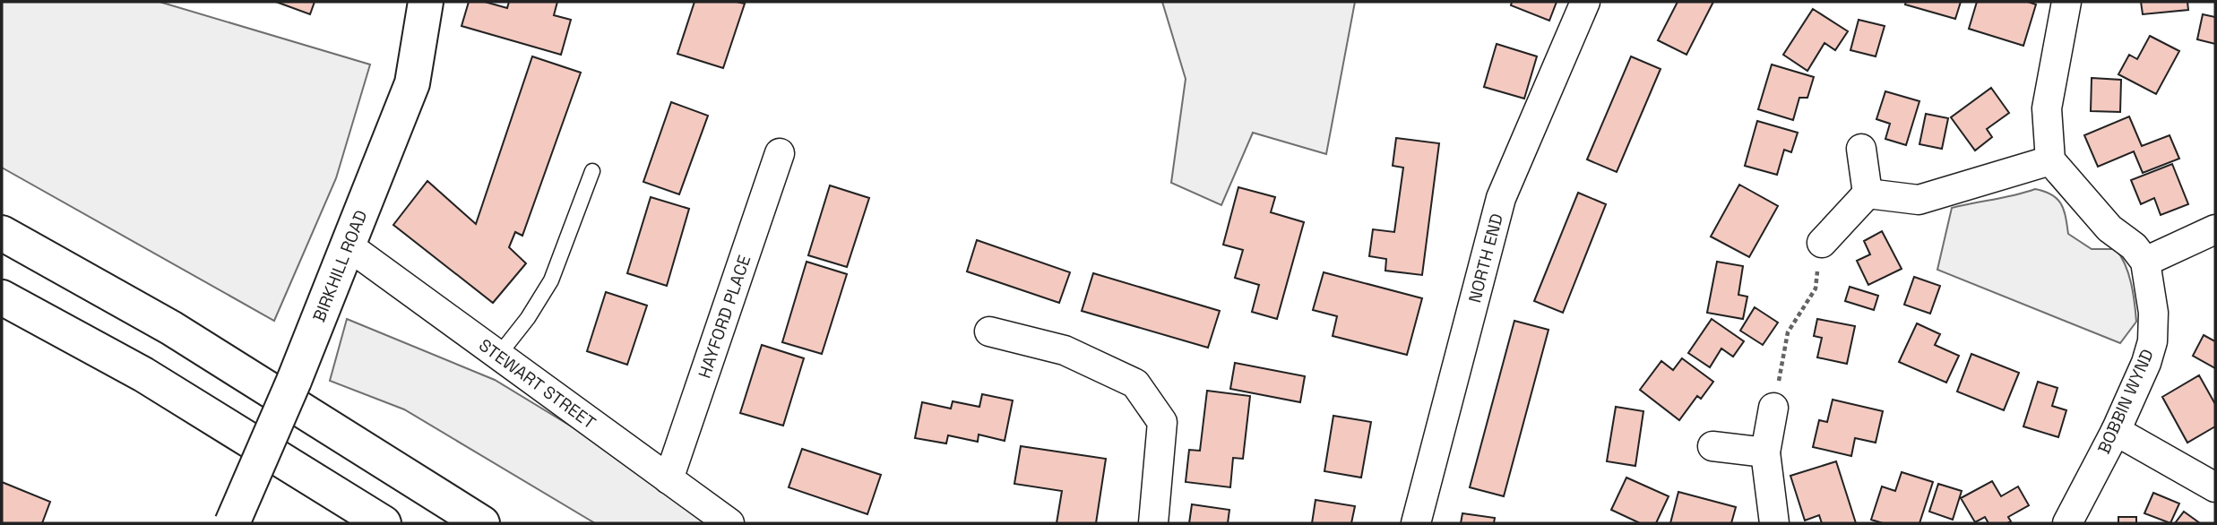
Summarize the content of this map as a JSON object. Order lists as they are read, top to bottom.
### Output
{
  "streets": {
    "main road": ["BIRKHILL ROAD"],
    "street": [
      "NORTH END",
      "HAYFORD PLACE",
      "STEWART STREET",
      "BOBBIN WYND"
    ]
  },
  "crossings": [
    ["BIRKHILL ROAD", "STEWART STREET"],
    ["HAYFORD PLACE", "STEWART STREET"]
  ]
}
